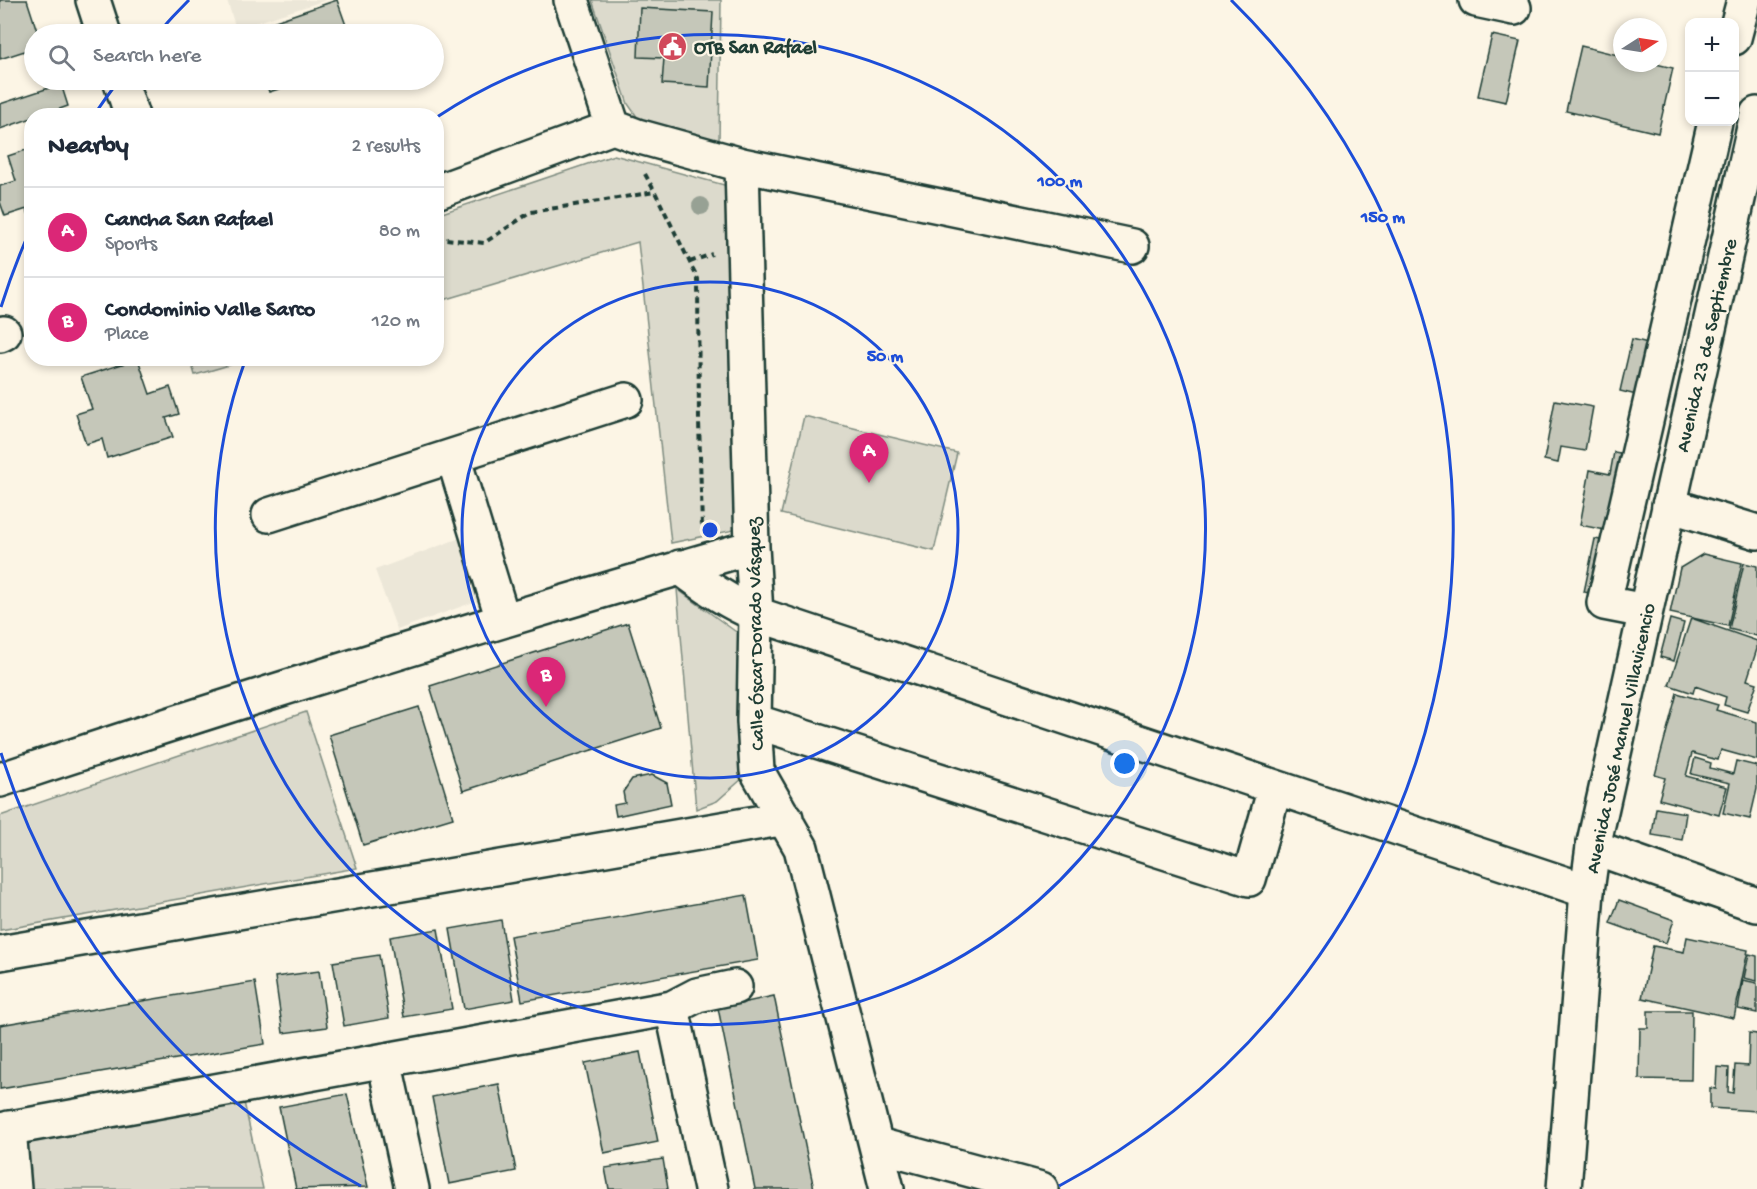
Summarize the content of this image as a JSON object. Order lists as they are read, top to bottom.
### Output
{
  "streets": {
    "street": ["Avenida 23 de Septiembre", "Calle Óscar Dorado Vásquez", "Avenida José Manuel Villavicencio"]
  },
  "crossings": [
    ["Avenida 23 de Septiembre", "Avenida José Manuel Villavicencio"]
  ],
  "places": {
    "public building": ["OTB San Rafael"]
  },
  "north": "right",
  "page": {
    "map_buttons": ["+", "−"],
    "search": "Search here",
    "heading": ["Nearby", "2 results"],
    "list": [
      {
        "mark": "A",
        "name": "Cancha San Rafael",
        "note": "Sports",
        "value": "80 m"
      },
      {
        "mark": "B",
        "name": "Condominio Valle Sarco",
        "note": "Place",
        "value": "120 m"
      }
    ],
    "pins": ["A", "B"]
  },
  "rings": ["100 m", "150 m", "50 m"]
}
